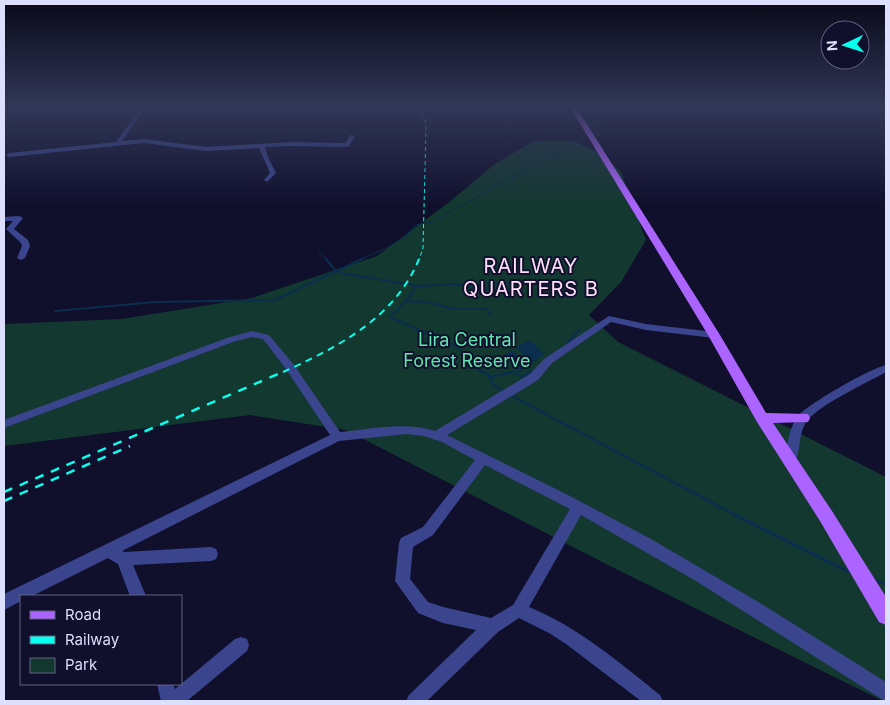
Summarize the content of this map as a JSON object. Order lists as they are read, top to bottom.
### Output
{
  "districts": ["RAILWAY QUARTERS B"],
  "parks": ["Lira Central Forest Reserve"],
  "legend": ["Road", "Railway", "Park"],
  "north": "left"
}
